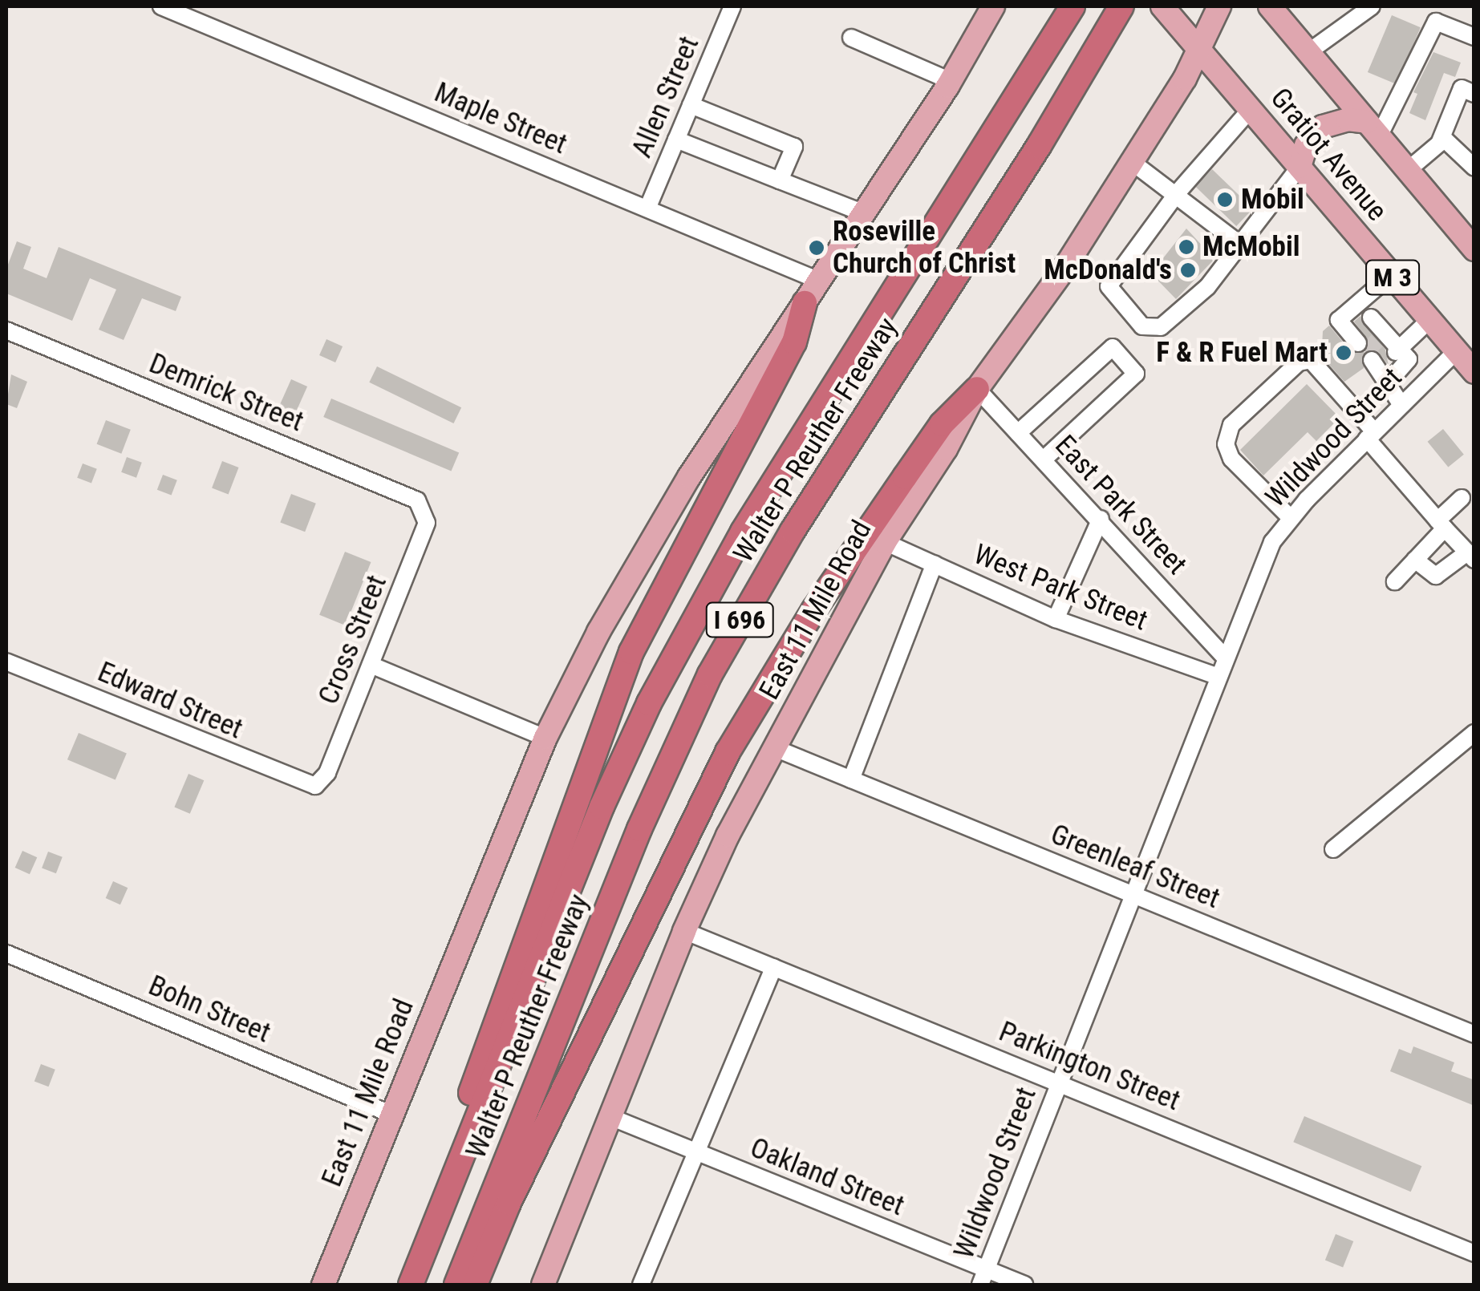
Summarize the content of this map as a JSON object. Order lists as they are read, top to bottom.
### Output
{
  "streets": {
    "highway": ["Walter P Reuther Freeway", "I 696"],
    "main road": ["Gratiot Avenue", "M 3", "East 11 Mile Road"],
    "street": [
      "Allen Street",
      "Maple Street",
      "Demrick Street",
      "Wildwood Street",
      "East Park Street",
      "West Park Street",
      "Cross Street",
      "Edward Street",
      "Greenleaf Street",
      "Bohn Street",
      "Parkington Street",
      "Oakland Street"
    ]
  },
  "crossings": [
    ["Allen Street", "Maple Street"],
    ["Maple Street", "East 11 Mile Road"],
    ["Gratiot Avenue", "M 3"],
    ["Gratiot Avenue", "Wildwood Street"],
    ["Gratiot Avenue", "East 11 Mile Road"],
    ["M 3", "East 11 Mile Road"],
    ["Demrick Street", "Cross Street"],
    ["Wildwood Street", "East Park Street"],
    ["Wildwood Street", "West Park Street"],
    ["Wildwood Street", "Greenleaf Street"],
    ["Wildwood Street", "Parkington Street"],
    ["Wildwood Street", "Oakland Street"],
    ["East Park Street", "East 11 Mile Road"],
    ["West Park Street", "East 11 Mile Road"],
    ["East 11 Mile Road", "Greenleaf Street"],
    ["East 11 Mile Road", "Bohn Street"],
    ["East 11 Mile Road", "Parkington Street"],
    ["East 11 Mile Road", "Oakland Street"],
    ["Cross Street", "Edward Street"]
  ],
  "places": [
    "Mobil",
    "McMobil",
    "Roseville Church of Christ",
    "McDonald's",
    "F & R Fuel Mart"
  ]
}
